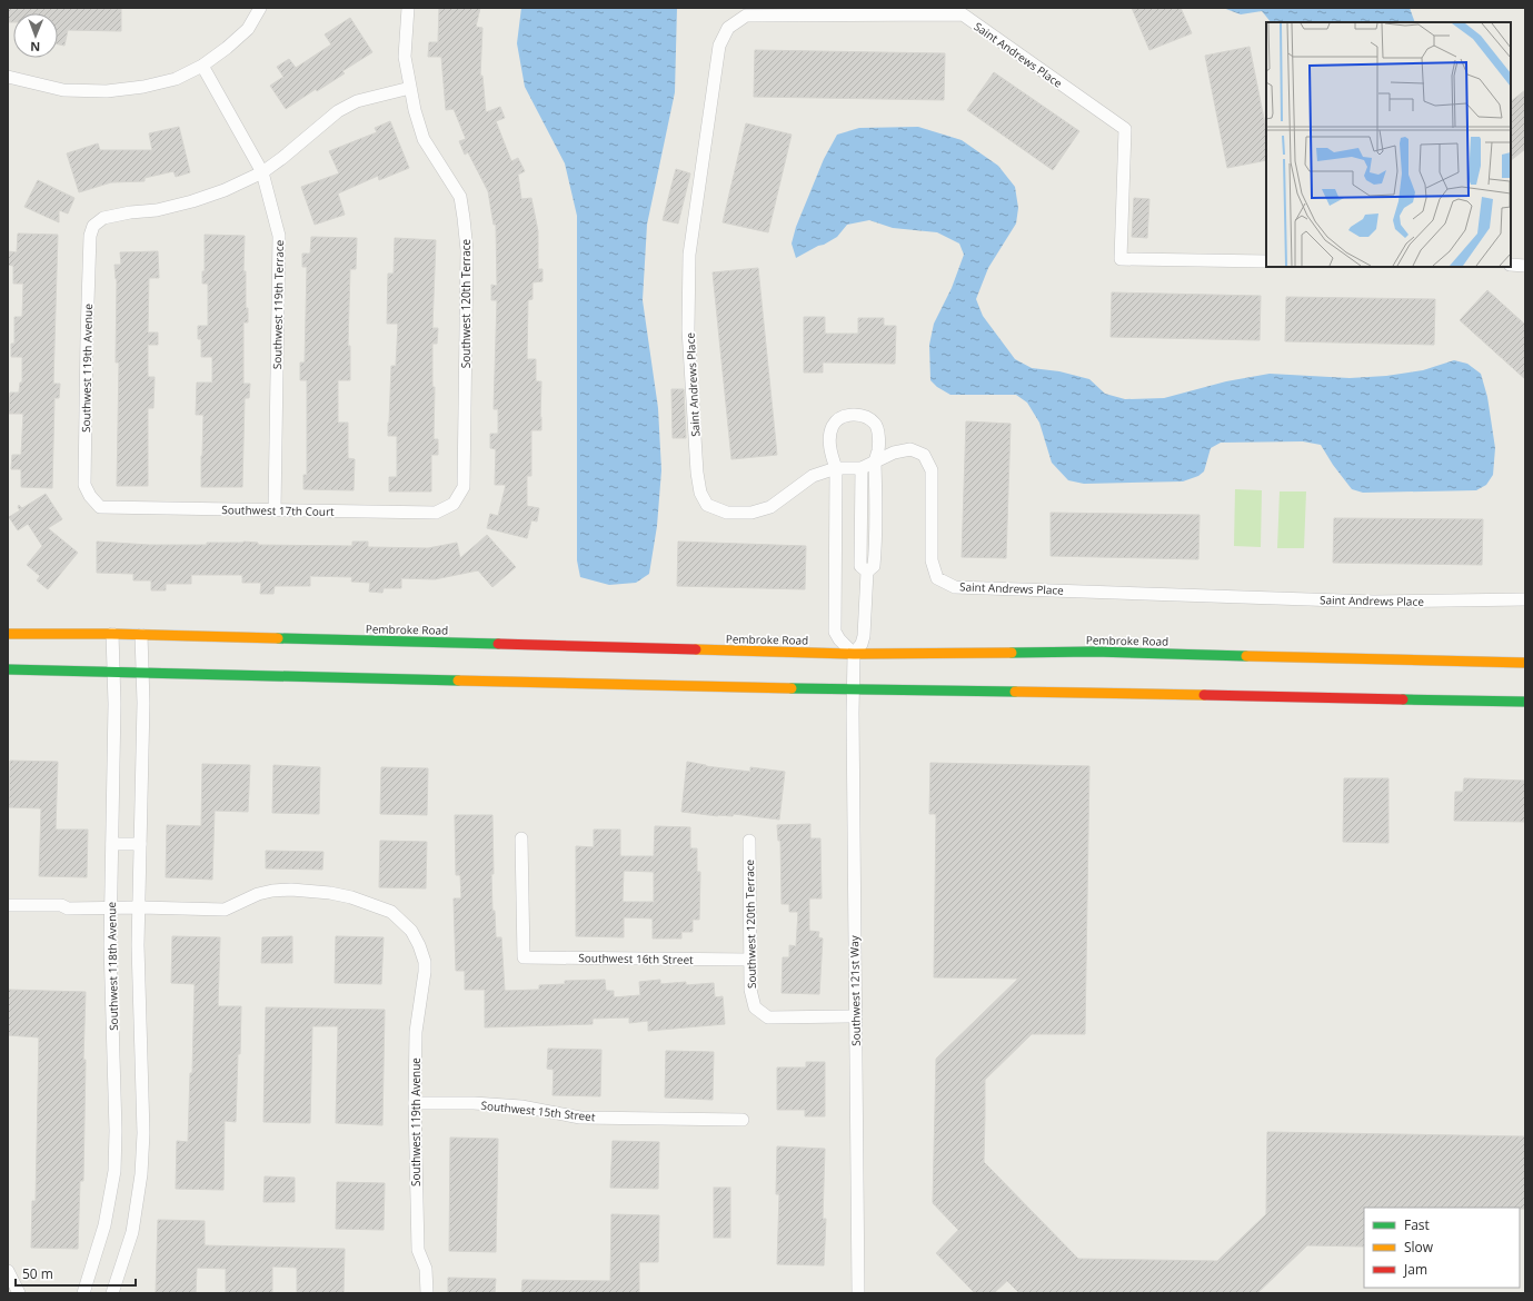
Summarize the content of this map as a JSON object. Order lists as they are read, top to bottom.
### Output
{
  "streets": {
    "main road": ["Pembroke Road"],
    "street": [
      "Saint Andrews Place",
      "Southwest 120th Terrace",
      "Southwest 119th Terrace",
      "Southwest 119th Avenue",
      "Southwest 17th Court",
      "Southwest 16th Street",
      "Southwest 118th Avenue",
      "Southwest 121st Way",
      "Southwest 15th Street"
    ]
  },
  "crossings": [
    ["Southwest 120th Terrace", "Southwest 17th Court"],
    ["Southwest 120th Terrace", "Southwest 16th Street"],
    ["Southwest 120th Terrace", "Southwest 121st Way"],
    ["Southwest 119th Terrace", "Southwest 119th Avenue"],
    ["Southwest 119th Terrace", "Southwest 17th Court"],
    ["Southwest 119th Avenue", "Southwest 17th Court"],
    ["Southwest 119th Avenue", "Southwest 15th Street"],
    ["Pembroke Road", "Southwest 118th Avenue"],
    ["Pembroke Road", "Southwest 121st Way"]
  ],
  "legend": ["Fast", "Slow", "Jam"],
  "scale_bar": "50 m",
  "north": "bottom"
}
